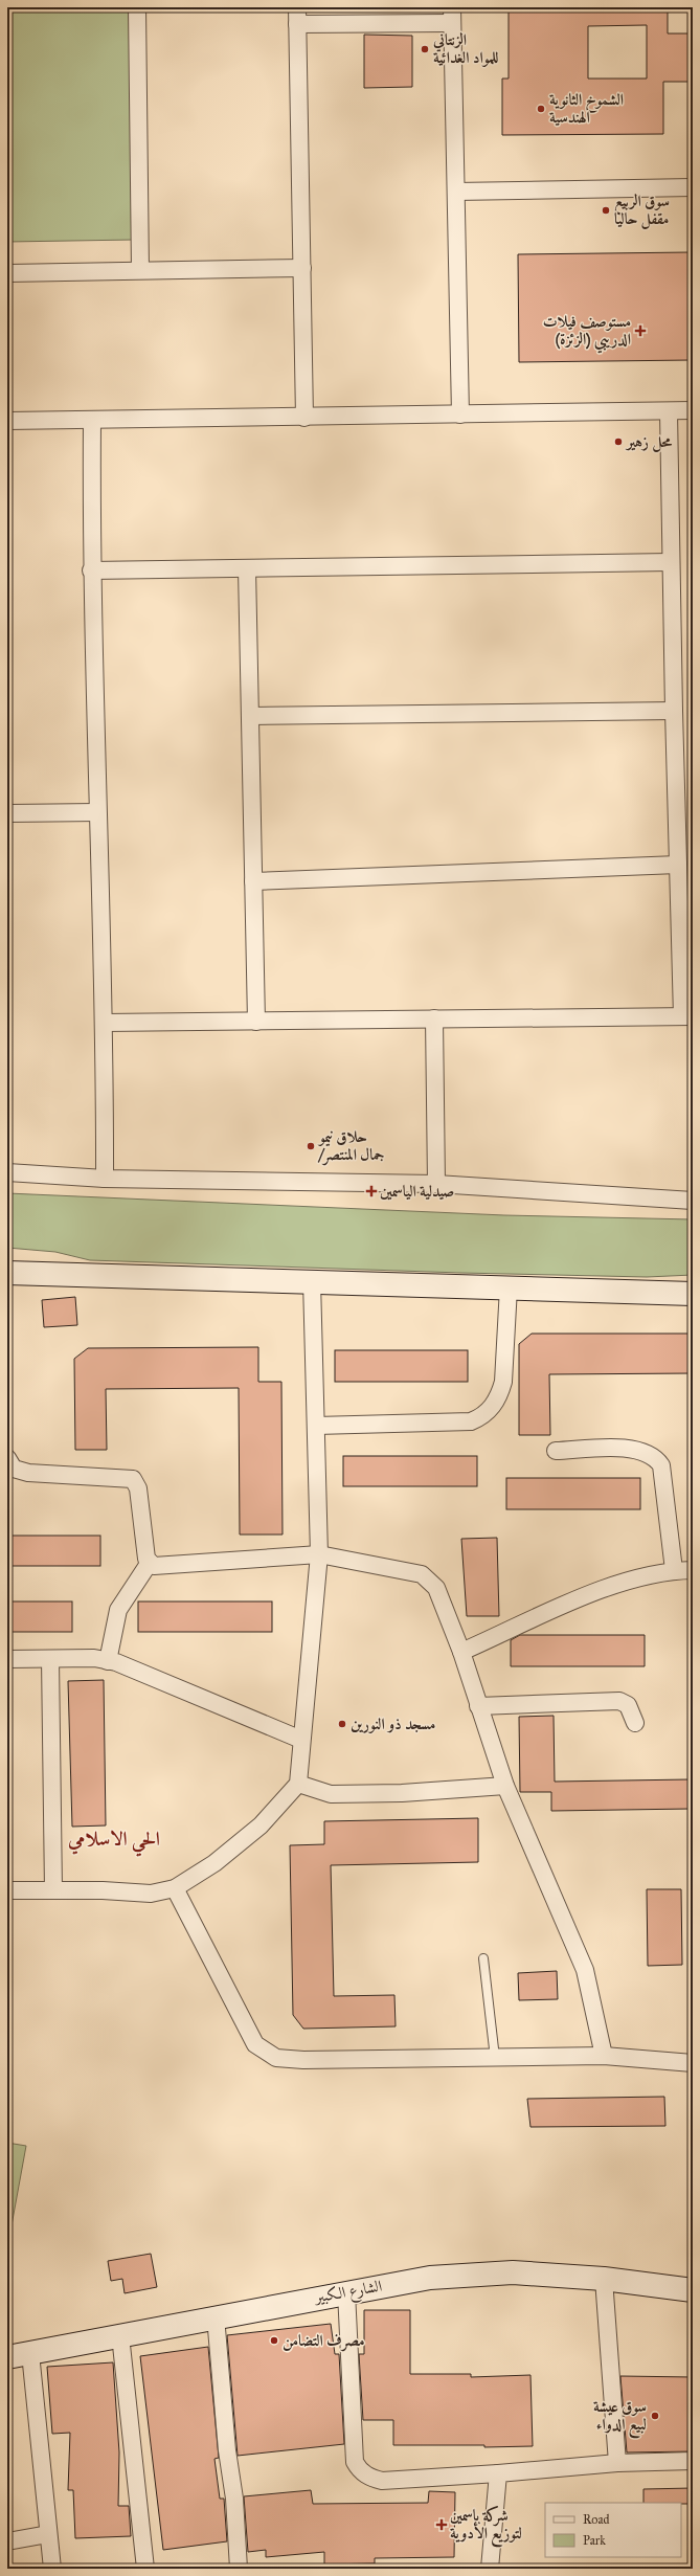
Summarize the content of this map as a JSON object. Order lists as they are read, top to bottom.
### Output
{
  "streets": {
    "street": ["الشارع الكبير"]
  },
  "districts": ["الحي الاسلامي"],
  "places": {
    "other": [
      "الزنتاني للمواد الغدائية",
      "الشموخ الثانوية الهندسية",
      "سوق الربيع مقفل حاليا",
      "محل زهير",
      "حلاق نيمو /جمال المنتصر",
      "مسجد ذو النورين",
      "مصرف التضامن",
      "سوق عيشة لبيع الدواء"
    ],
    "health": ["مستوصف فيلات الدريبي (الزئزة)", "صيدلية الياسمين", "شركة ياسمين لتوزيع الأدوية"]
  },
  "legend": ["Road", "Park"]
}
